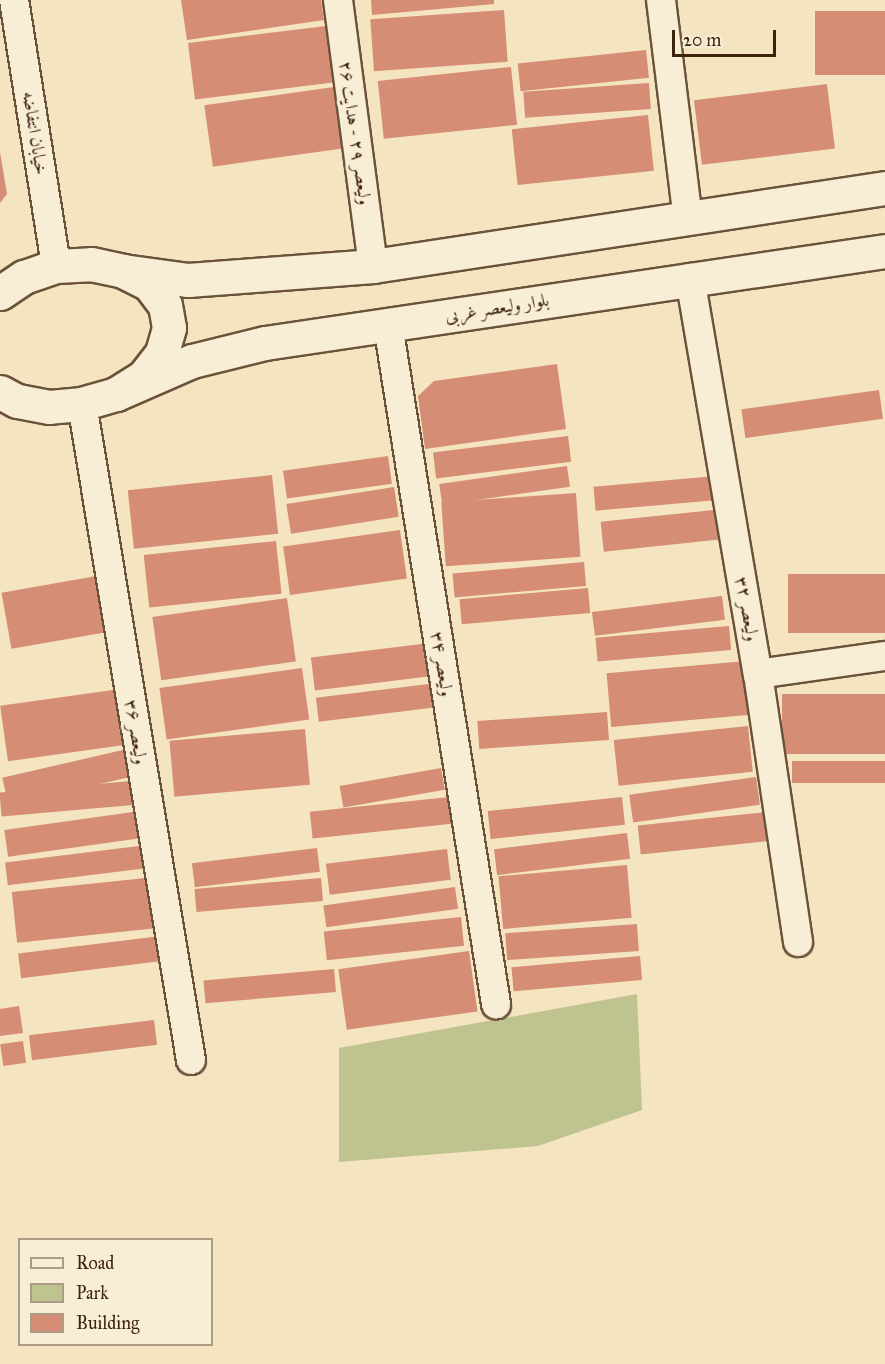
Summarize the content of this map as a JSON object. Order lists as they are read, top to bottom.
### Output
{
  "streets": {
    "main road": ["بلوار ولیعصر غربی"],
    "street": [
      "خیابان انتفاضه",
      "ولیعصر ۲۹ - هدایت ۲۶",
      "ولیعصر ۳۲",
      "ولیعصر ۳۴",
      "ولیعصر ۳۶"
    ]
  },
  "crossings": [
    ["بلوار ولیعصر غربی", "ولیعصر ۳۲"],
    ["بلوار ولیعصر غربی", "ولیعصر ۳۴"]
  ],
  "legend": ["Road", "Park", "Building"],
  "scale_bar": "20 m"
}
